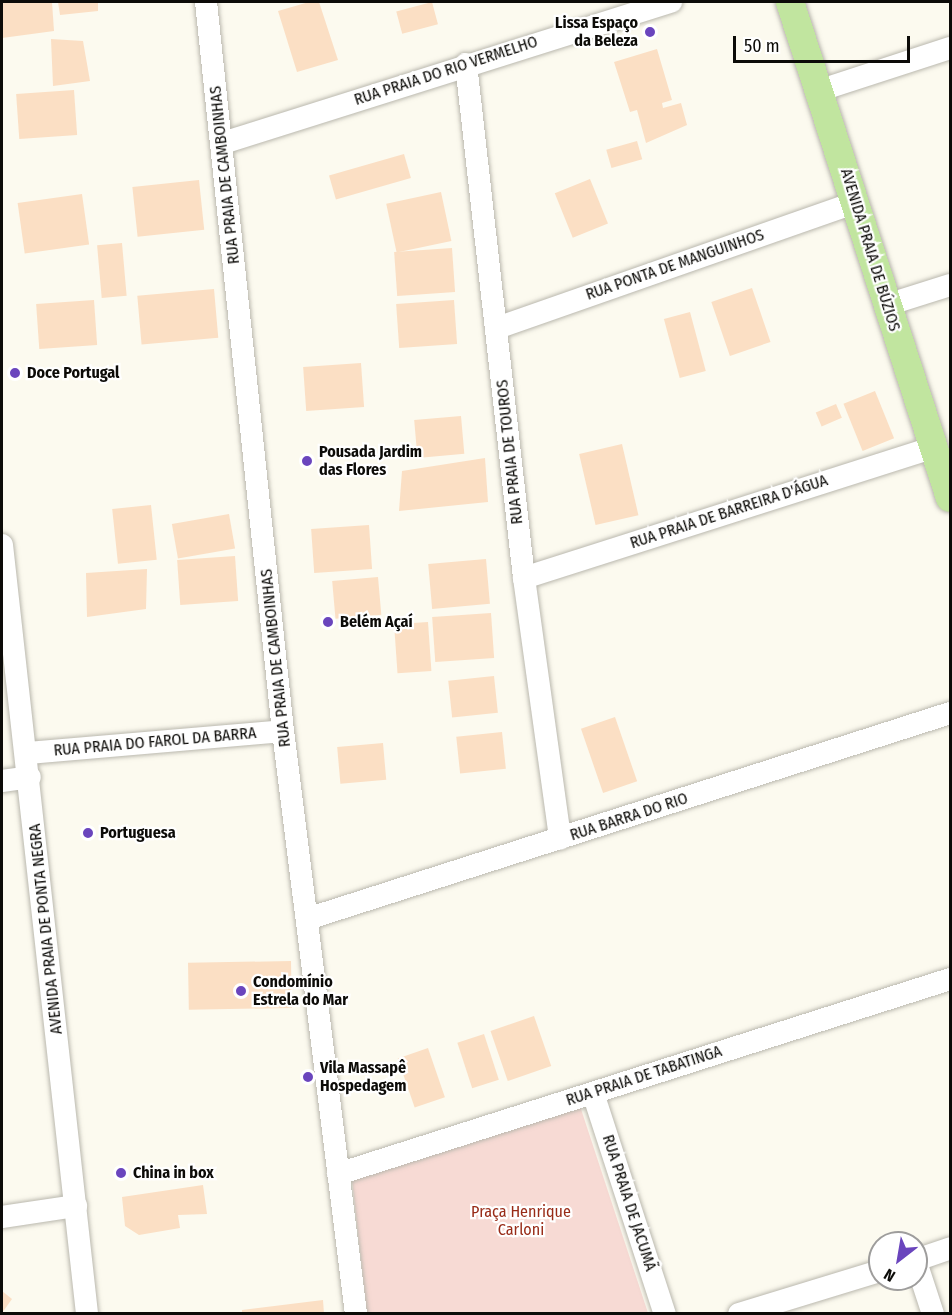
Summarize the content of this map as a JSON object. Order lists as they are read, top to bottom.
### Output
{
  "streets": {
    "main road": ["AVENIDA PRAIA DE BÚZIOS"],
    "street": [
      "RUA PRAIA DO RIO VERMELHO",
      "RUA PRAIA DE CAMBOINHAS",
      "RUA PONTA DE MANGUINHOS",
      "RUA PRAIA DE TOUROS",
      "RUA PRAIA DE BARREIRA D'ÁGUA",
      "RUA PRAIA DO FAROL DA BARRA",
      "RUA BARRA DO RIO",
      "AVENIDA PRAIA DE PONTA NEGRA",
      "RUA PRAIA DE TABATINGA",
      "RUA PRAIA DE JACUMÃ"
    ]
  },
  "crossings": [
    ["RUA PRAIA DO RIO VERMELHO", "RUA PRAIA DE CAMBOINHAS"],
    ["RUA PRAIA DO RIO VERMELHO", "RUA PRAIA DE TOUROS"],
    ["RUA PRAIA DE CAMBOINHAS", "RUA PRAIA DO FAROL DA BARRA"],
    ["RUA PRAIA DE CAMBOINHAS", "RUA BARRA DO RIO"],
    ["RUA PRAIA DE CAMBOINHAS", "RUA PRAIA DE TABATINGA"],
    ["AVENIDA PRAIA DE BÚZIOS", "RUA PONTA DE MANGUINHOS"],
    ["AVENIDA PRAIA DE BÚZIOS", "RUA PRAIA DE BARREIRA D'ÁGUA"],
    ["RUA PONTA DE MANGUINHOS", "RUA PRAIA DE TOUROS"],
    ["RUA PRAIA DE TOUROS", "RUA PRAIA DE BARREIRA D'ÁGUA"],
    ["RUA PRAIA DE TOUROS", "RUA BARRA DO RIO"],
    ["RUA PRAIA DO FAROL DA BARRA", "AVENIDA PRAIA DE PONTA NEGRA"],
    ["RUA PRAIA DE TABATINGA", "RUA PRAIA DE JACUMÃ"]
  ],
  "parks": ["Praça Henrique Carloni"],
  "places": [
    "Lissa Espaço da Beleza",
    "Doce Portugal",
    "Pousada Jardim das Flores",
    "Belém Açaí",
    "Portuguesa",
    "Condomínio Estrela do Mar",
    "Vila Massapê Hospedagem",
    "China in box"
  ],
  "scale_bar": "50 m",
  "north": "bottom left"
}
